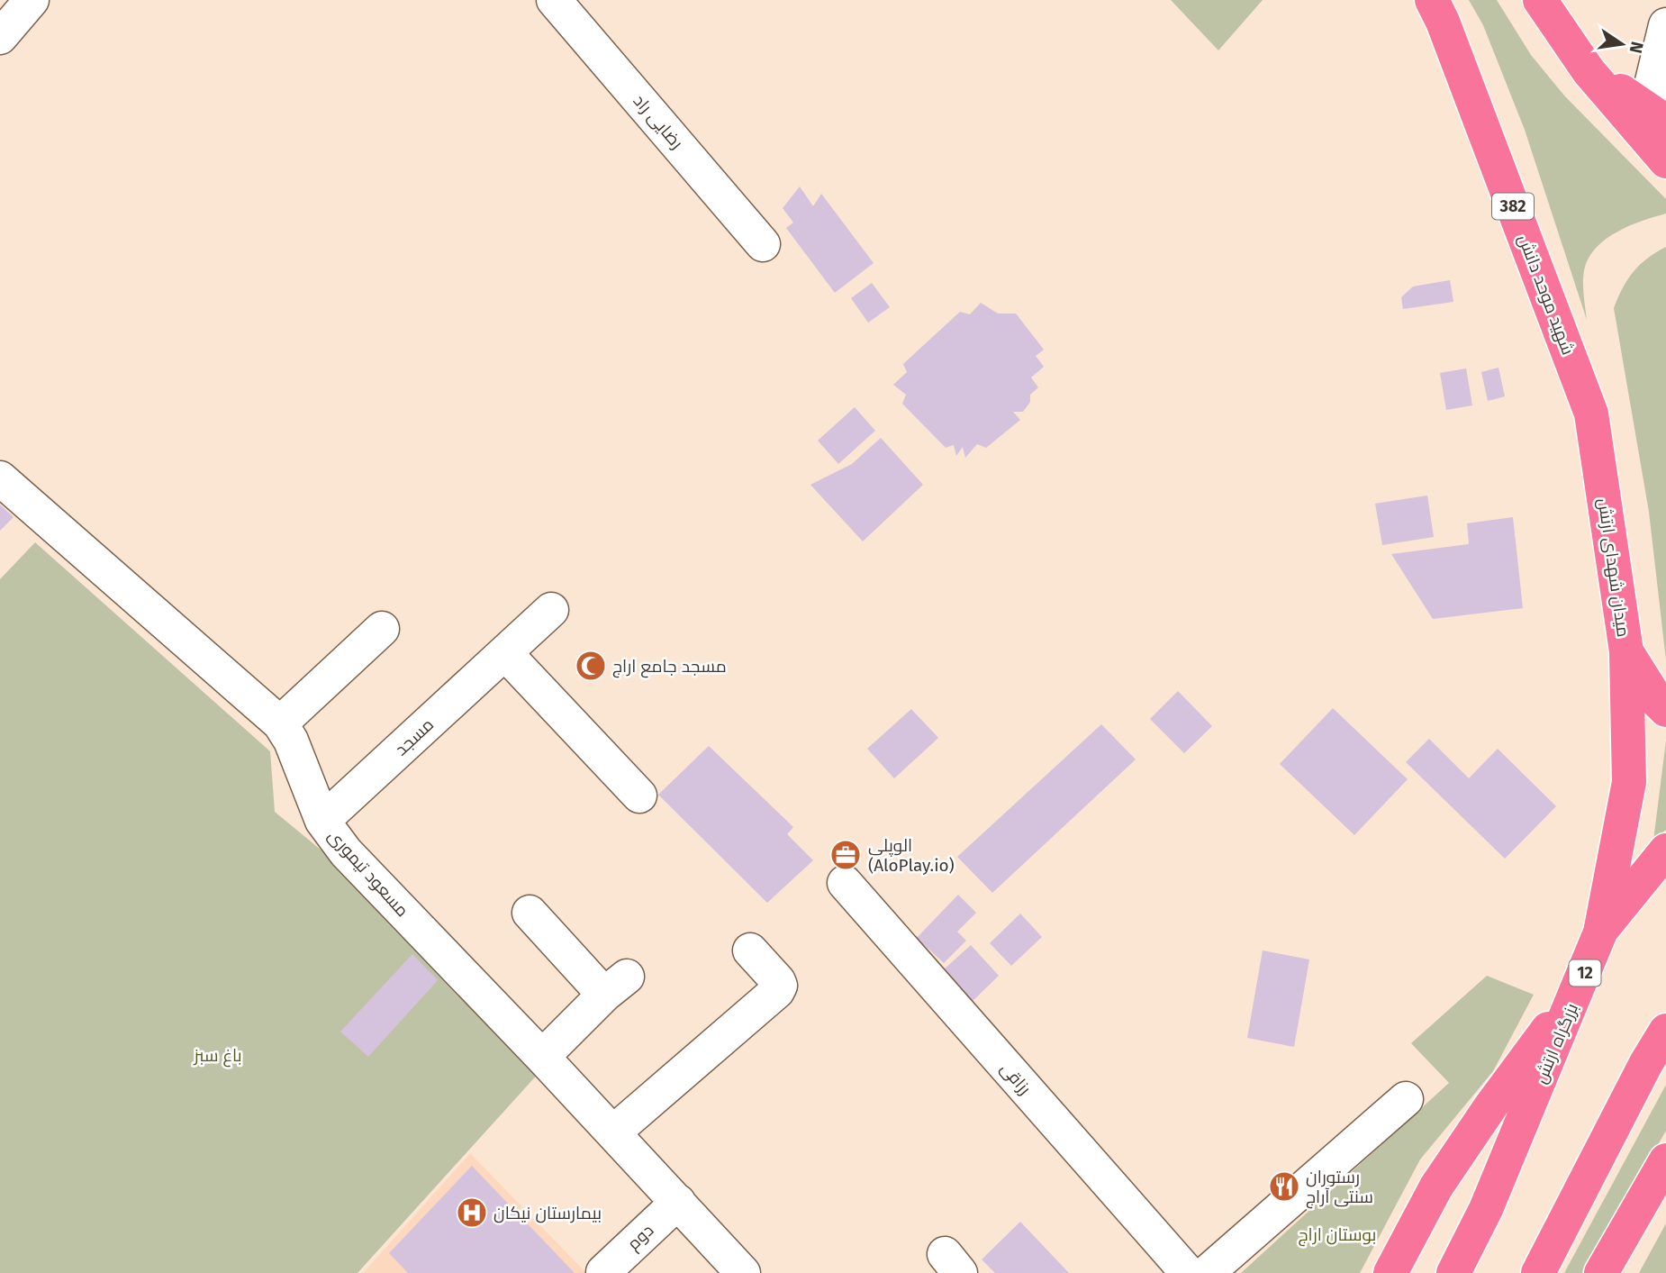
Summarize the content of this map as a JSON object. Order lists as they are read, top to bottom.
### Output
{
  "streets": {
    "highway": [
      "382",
      "شهید موحد دانش",
      "میدان شهدای ارتش",
      "12",
      "بزرگراه ارتش"
    ],
    "street": [
      "رضایی راد",
      "مسجد",
      "مسعود تیموری",
      "رزاقی",
      "دوم"
    ]
  },
  "crossings": [
    ["شهید موحد دانش", "میدان شهدای ارتش"],
    ["میدان شهدای ارتش", "بزرگراه ارتش"],
    ["مسجد", "مسعود تیموری"],
    ["مسعود تیموری", "دوم"]
  ],
  "parks": ["باغ سبز", "بوستان اراج"],
  "places": {
    "mosque": ["مسجد جامع اراج"],
    "office": ["الوپلی (AloPlay.io)"],
    "restaurant": ["رستوران سنتی آراج"],
    "hospital": ["بیمارستان نیکان"]
  },
  "north": "right"
}
